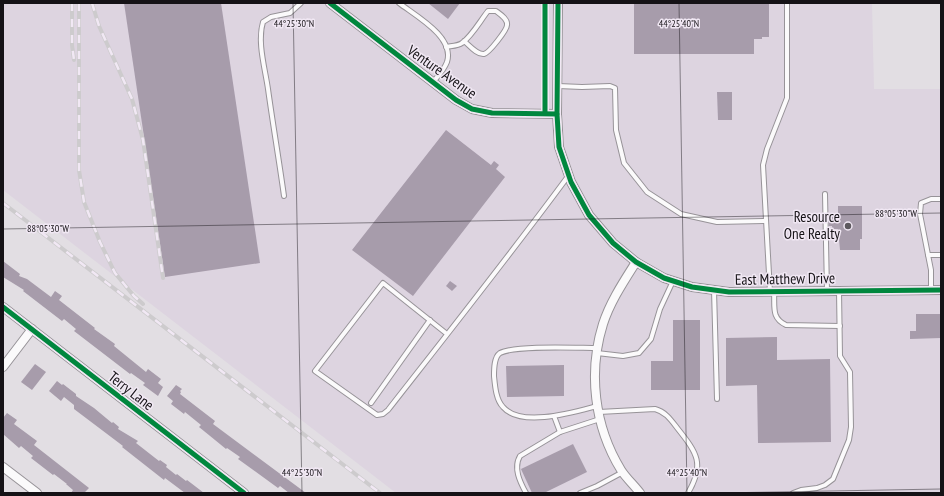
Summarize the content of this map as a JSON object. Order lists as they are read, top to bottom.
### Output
{
  "streets": {
    "street": ["Venture Avenue", "East Matthew Drive", "Terry Lane"]
  },
  "crossings": [
    ["Venture Avenue", "East Matthew Drive"]
  ],
  "places": ["Resource One Realty"],
  "coordinates": ["44°25'30\"N", "44°25'40\"N", "88°05'30\"W"]
}
